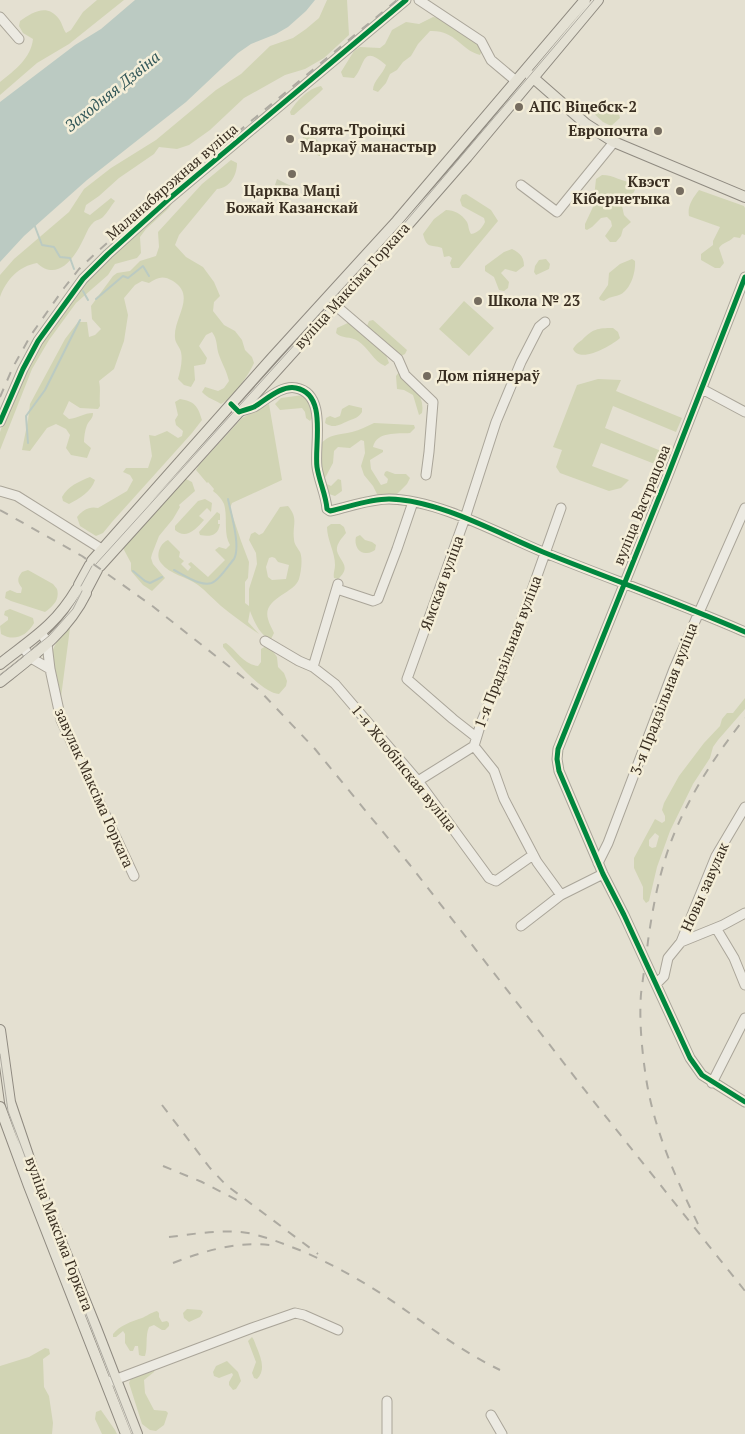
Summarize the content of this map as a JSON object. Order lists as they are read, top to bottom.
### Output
{
  "streets": {
    "main road": ["вуліца Максіма Горкага"],
    "street": [
      "Маланабярэжная вуліца",
      "вуліца Вастрацова",
      "Ямская вуліца",
      "1-я Прадзільная вуліца",
      "3-я Прадзільная вуліца",
      "1-я Жлобінская вуліца",
      "завулак Максіма Горкага",
      "Новы завулак"
    ]
  },
  "crossings": [
    ["вуліца Максіма Горкага", "завулак Максіма Горкага"],
    ["вуліца Вастрацова", "3-я Прадзільная вуліца"],
    ["Ямская вуліца", "1-я Прадзільная вуліца"],
    ["1-я Прадзільная вуліца", "1-я Жлобінская вуліца"]
  ],
  "water": ["Заходняя Дзвіна"],
  "places": [
    "АПС Віцебск-2",
    "Европочта",
    "Свята-Троіцкі Маркаў манастыр",
    "Царква Маці Божай Казанскай",
    "Квэст Кібернетыка",
    "Школа № 23",
    "Дом піянераў"
  ]
}
